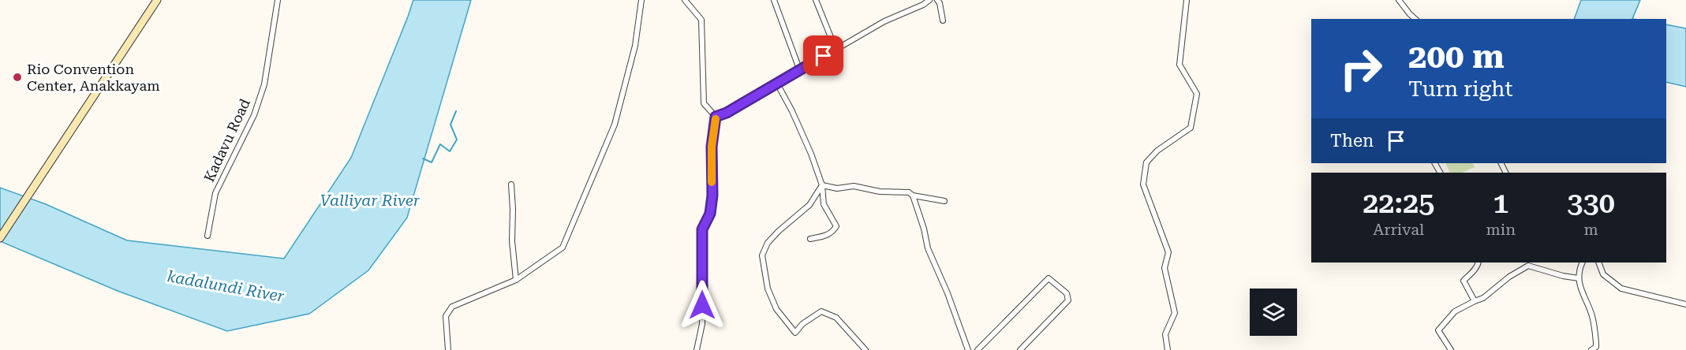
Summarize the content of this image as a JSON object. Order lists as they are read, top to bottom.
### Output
{
  "streets": {
    "street": ["Kadavu Road"]
  },
  "water": ["Valliyar River", "kadalundi River"],
  "places": ["Rio Convention Center, Anakkayam"],
  "page": {
    "turn": ["200 m", "Turn right"],
    "then": "Then",
    "eta": [
      "22:25",
      "Arrival",
      "1",
      "min",
      "330",
      "m"
    ]
  }
}
